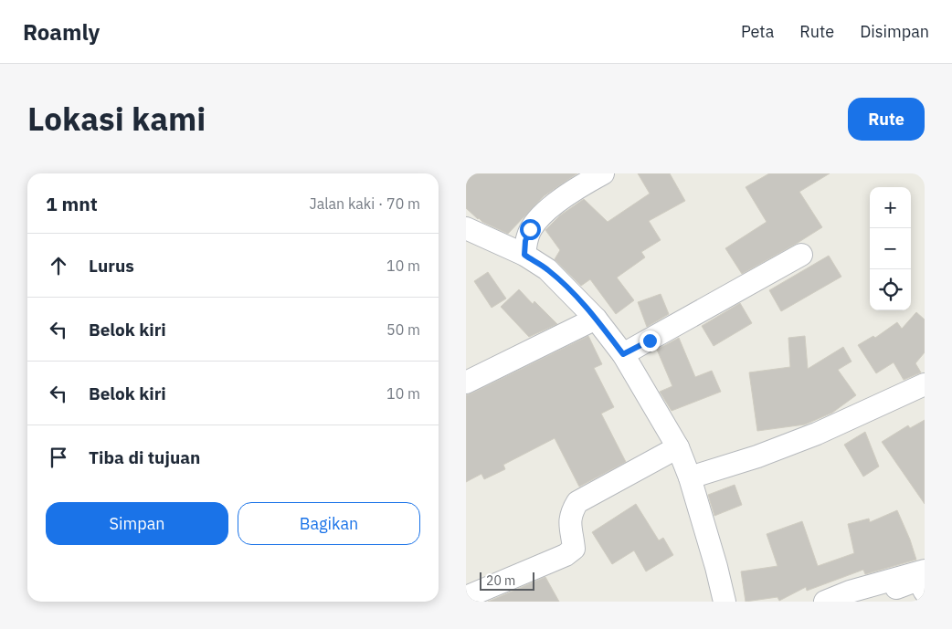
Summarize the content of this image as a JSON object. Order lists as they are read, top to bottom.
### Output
{
  "scale_bar": "20 m",
  "page": {
    "header": "Roamly",
    "nav": ["Peta", "Rute", "Disimpan"],
    "title": "Lokasi kami",
    "buttons": [
      "Rute",
      ["Simpan", "Bagikan"]
    ],
    "heading": ["1 mnt", "Jalan kaki · 70 m"],
    "map_buttons": ["+", "−"],
    "list": [
      ["Lurus", "10 m"],
      ["Belok kiri", "50 m"],
      ["Belok kiri", "10 m"],
      "Tiba di tujuan"
    ],
    "scale": "20 m"
  }
}
